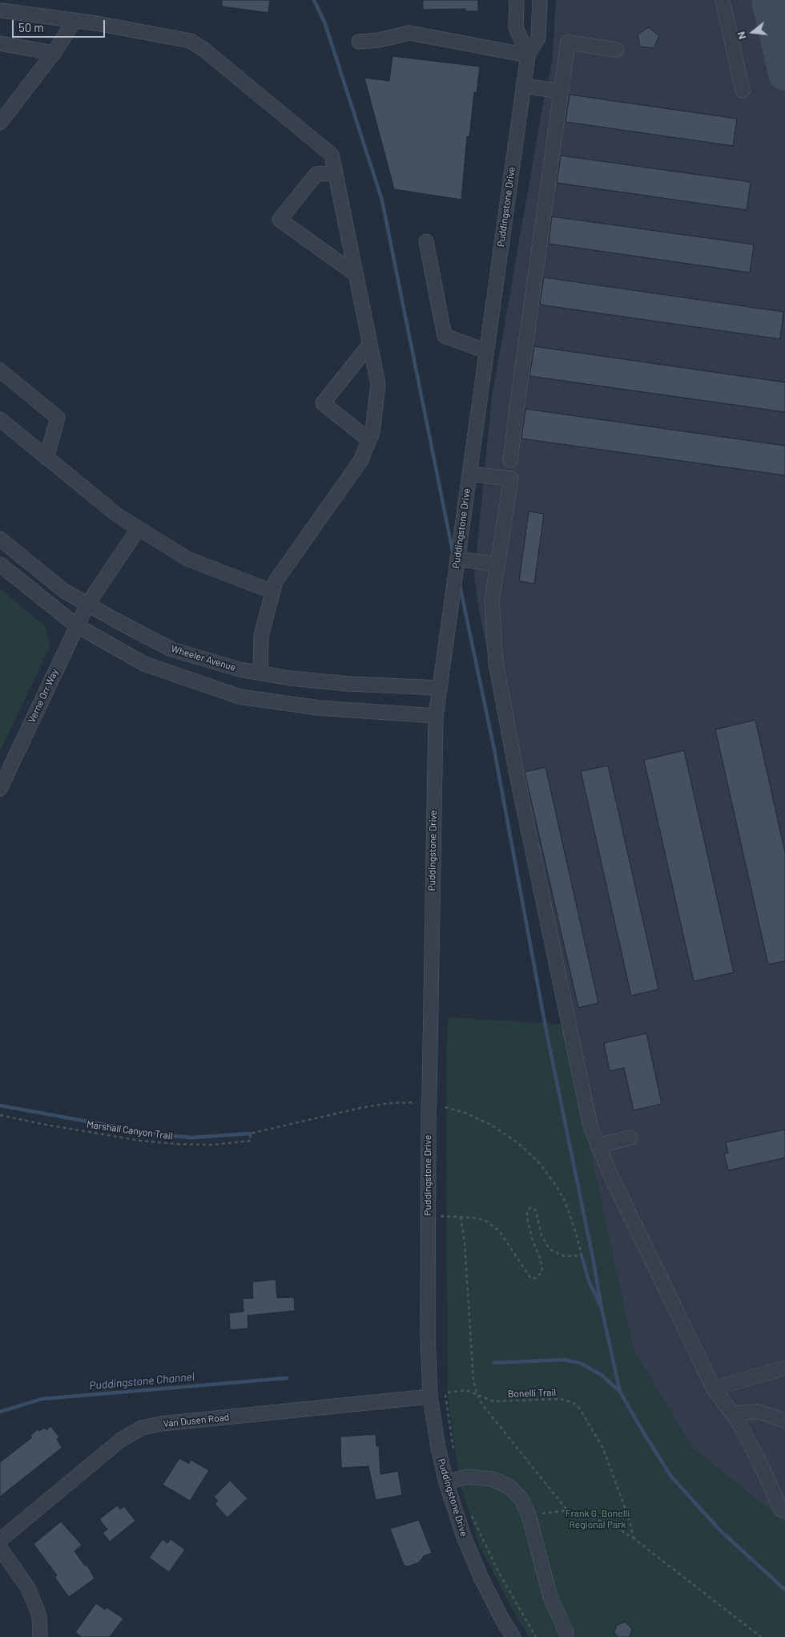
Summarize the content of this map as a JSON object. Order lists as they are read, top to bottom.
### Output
{
  "streets": {
    "street": [
      "Puddingstone Drive",
      "Wheeler Avenue",
      "Verne Orr Way",
      "Van Dusen Road"
    ],
    "path": ["Marshall Canyon Trail", "Bonelli Trail"]
  },
  "crossings": [
    ["Puddingstone Drive", "Wheeler Avenue"],
    ["Puddingstone Drive", "Van Dusen Road"],
    ["Wheeler Avenue", "Verne Orr Way"]
  ],
  "water": ["Puddingstone Channel"],
  "parks": ["Frank G. Bonelli Regional Park"],
  "scale_bar": "50 m",
  "north": "left"
}
